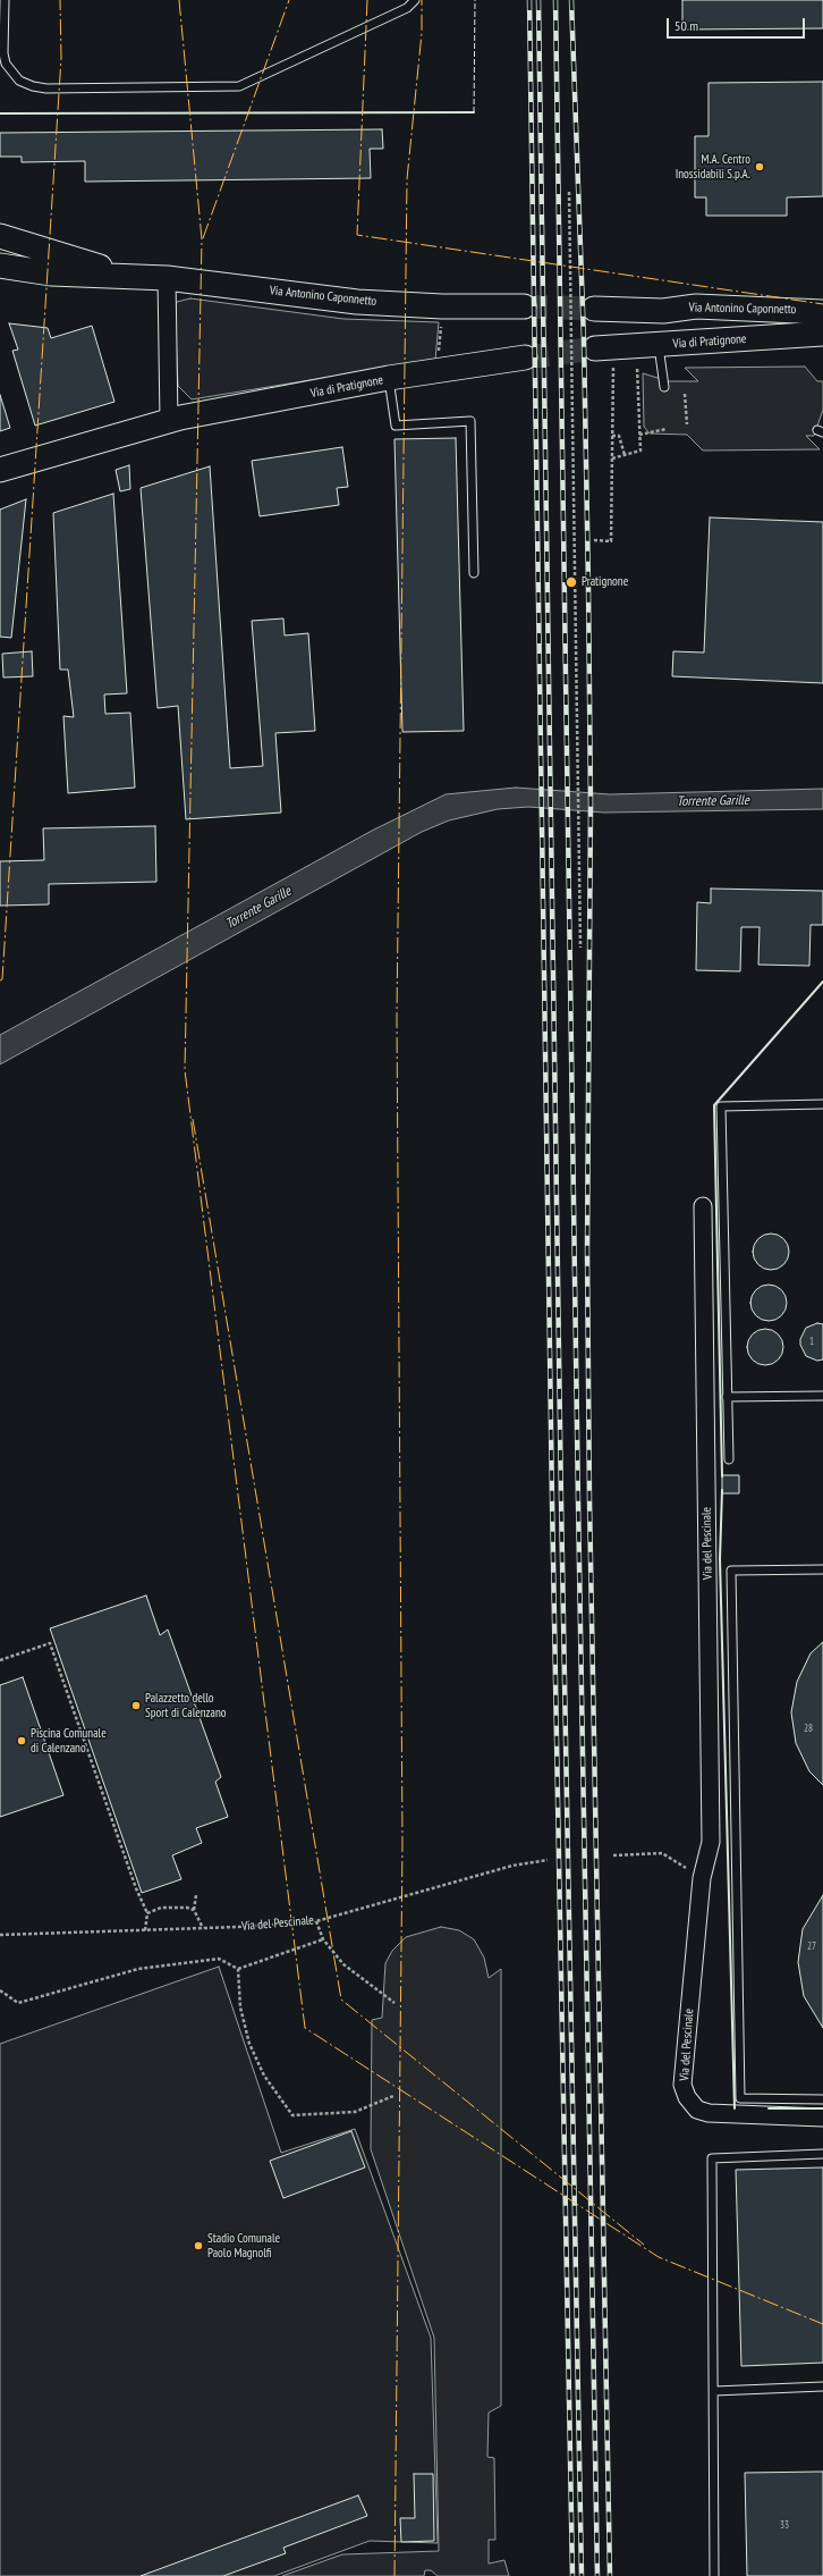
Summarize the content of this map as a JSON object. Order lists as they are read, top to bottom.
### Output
{
  "streets": {
    "main road": ["Via Antonino Caponnetto", "Via di Pratignone"],
    "street": ["Via del Pescinale"]
  },
  "crossings": [
    ["Via Antonino Caponnetto", "Via di Pratignone"]
  ],
  "water": ["Torrente Garille"],
  "places": [
    "M.A. Centro Inossidabili S.p.A.",
    "Pratignone",
    "Palazzetto dello Sport di Calenzano",
    "Piscina Comunale di Calenzano",
    "Stadio Comunale Paolo Magnolfi"
  ],
  "house_numbers": [
    "1",
    "28",
    "27",
    "33"
  ],
  "scale_bar": "50 m"
}
